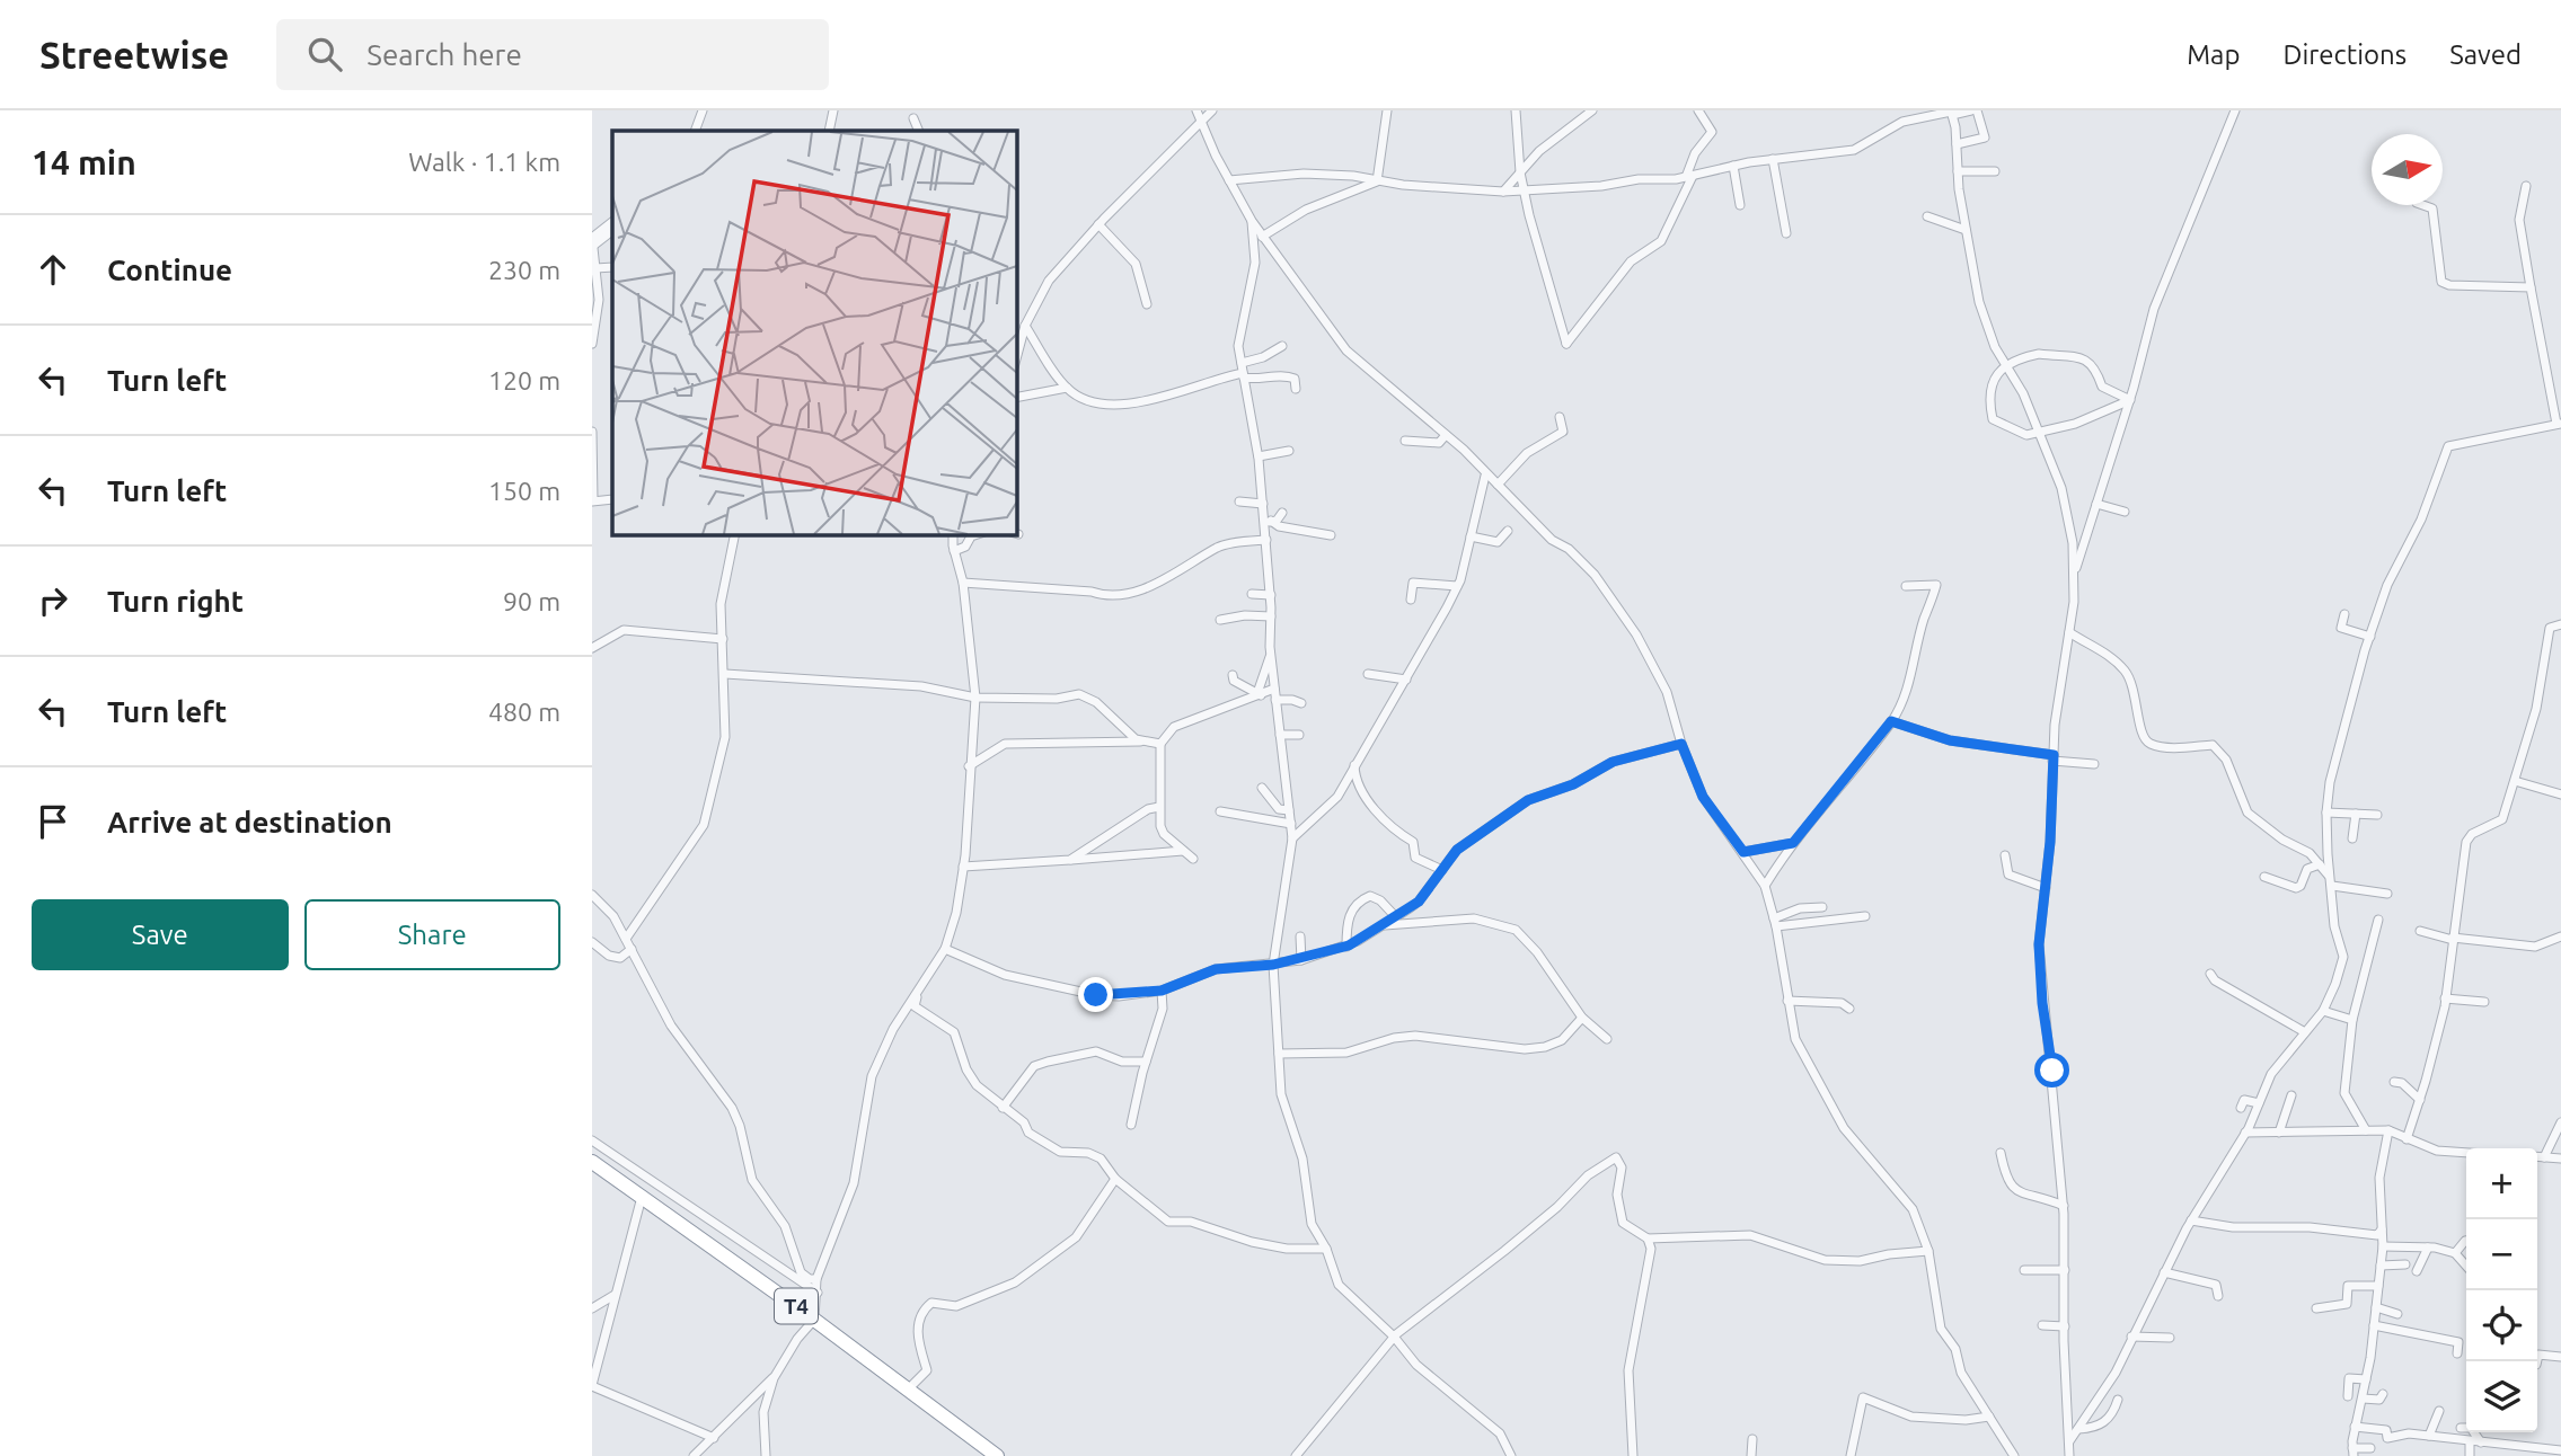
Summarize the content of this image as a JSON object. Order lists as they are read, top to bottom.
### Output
{
  "streets": {
    "highway": ["T4"]
  },
  "north": "right",
  "page": {
    "header": "Streetwise",
    "search": "Search here",
    "nav": ["Map", "Directions", "Saved"],
    "heading": ["14 min", "Walk · 1.1 km"],
    "list": [
      ["Continue", "230 m"],
      ["Turn left", "120 m"],
      ["Turn left", "150 m"],
      ["Turn right", "90 m"],
      ["Turn left", "480 m"],
      "Arrive at destination"
    ],
    "buttons": ["Save", "Share"],
    "map_buttons": ["+", "−"]
  }
}
